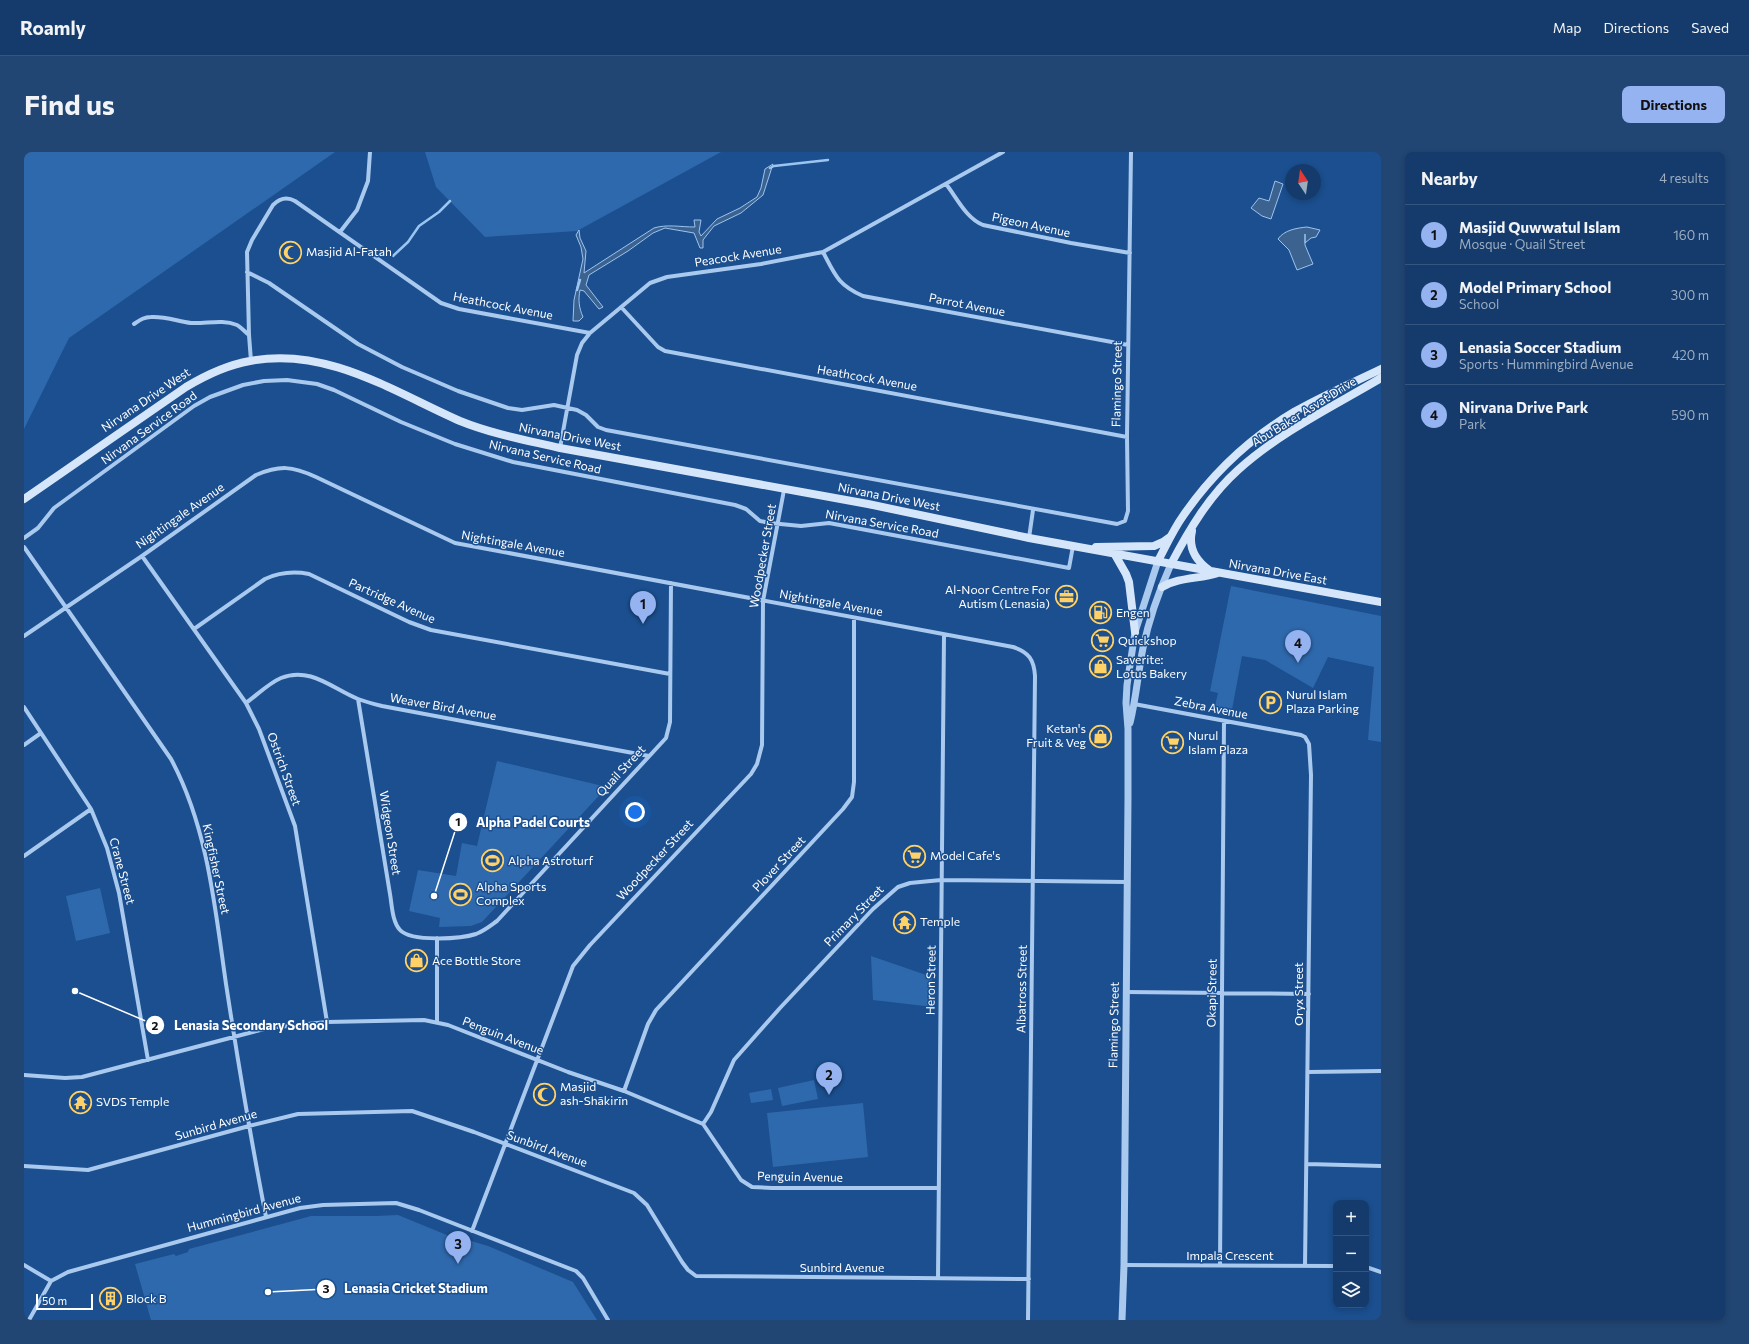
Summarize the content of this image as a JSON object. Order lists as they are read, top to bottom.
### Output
{
  "streets": {
    "main road": ["Nirvana Drive West", "Abu Baker Asvat Drive", "Nirvana Drive East"],
    "street": [
      "Pigeon Avenue",
      "Peacock Avenue",
      "Parrot Avenue",
      "Heathcock Avenue",
      "Flamingo Street",
      "Nirvana Service Road",
      "Nightingale Avenue",
      "Woodpecker Street",
      "Partridge Avenue",
      "Weaver Bird Avenue",
      "Zebra Avenue",
      "Ostrich Street",
      "Quail Street",
      "Widgeon Street",
      "Plover Street",
      "Kingfisher Street",
      "Crane Street",
      "Primary Street",
      "Heron Street",
      "Albatross Street",
      "Okapi Street",
      "Oryx Street",
      "Penguin Avenue",
      "Sunbird Avenue",
      "Hummingbird Avenue",
      "Impala Crescent"
    ]
  },
  "crossings": [
    ["Pigeon Avenue", "Peacock Avenue"],
    ["Pigeon Avenue", "Flamingo Street"],
    ["Peacock Avenue", "Parrot Avenue"],
    ["Peacock Avenue", "Heathcock Avenue"],
    ["Peacock Avenue", "Nirvana Drive West"],
    ["Parrot Avenue", "Flamingo Street"],
    ["Heathcock Avenue", "Flamingo Street"],
    ["Heathcock Avenue", "Nirvana Drive West"],
    ["Flamingo Street", "Nirvana Drive West"],
    ["Flamingo Street", "Abu Baker Asvat Drive"],
    ["Flamingo Street", "Nirvana Drive East"],
    ["Flamingo Street", "Zebra Avenue"],
    ["Flamingo Street", "Primary Street"],
    ["Flamingo Street", "Impala Crescent"],
    ["Nirvana Drive West", "Abu Baker Asvat Drive"],
    ["Nirvana Drive West", "Nirvana Service Road"],
    ["Nirvana Drive West", "Woodpecker Street"],
    ["Nirvana Drive West", "Nirvana Drive East"],
    ["Abu Baker Asvat Drive", "Nirvana Drive East"],
    ["Nirvana Service Road", "Woodpecker Street"],
    ["Nightingale Avenue", "Woodpecker Street"],
    ["Nightingale Avenue", "Ostrich Street"],
    ["Nightingale Avenue", "Quail Street"],
    ["Nightingale Avenue", "Plover Street"],
    ["Nightingale Avenue", "Kingfisher Street"],
    ["Nightingale Avenue", "Heron Street"],
    ["Nightingale Avenue", "Albatross Street"],
    ["Woodpecker Street", "Penguin Avenue"],
    ["Woodpecker Street", "Sunbird Avenue"],
    ["Woodpecker Street", "Hummingbird Avenue"],
    ["Partridge Avenue", "Ostrich Street"],
    ["Partridge Avenue", "Quail Street"],
    ["Weaver Bird Avenue", "Ostrich Street"],
    ["Weaver Bird Avenue", "Quail Street"],
    ["Weaver Bird Avenue", "Widgeon Street"],
    ["Zebra Avenue", "Okapi Street"],
    ["Zebra Avenue", "Oryx Street"],
    ["Ostrich Street", "Penguin Avenue"],
    ["Quail Street", "Widgeon Street"],
    ["Plover Street", "Penguin Avenue"],
    ["Kingfisher Street", "Penguin Avenue"],
    ["Kingfisher Street", "Sunbird Avenue"],
    ["Kingfisher Street", "Hummingbird Avenue"],
    ["Crane Street", "Penguin Avenue"],
    ["Primary Street", "Heron Street"],
    ["Primary Street", "Albatross Street"],
    ["Primary Street", "Penguin Avenue"],
    ["Heron Street", "Penguin Avenue"],
    ["Heron Street", "Sunbird Avenue"],
    ["Albatross Street", "Sunbird Avenue"],
    ["Okapi Street", "Impala Crescent"],
    ["Oryx Street", "Impala Crescent"]
  ],
  "places": {
    "mosque": ["Masjid Al-Fatah", "Masjid ash-Shākirīn"],
    "office": ["Al-Noor Centre For Autism (Lenasia)"],
    "fuel station": ["Engen"],
    "supermarket": ["Quickshop", "Nurul Islam Plaza", "Model Cafe's"],
    "shop": ["Saverite: Lotus Bakery", "Ketan's Fruit & Veg", "Ace Bottle Store"],
    "parking": ["Nurul Islam Plaza Parking"],
    "sports": ["Alpha Astroturf", "Alpha Sports Complex"],
    "other": ["Alpha Padel Courts", "Lenasia Secondary School", "Lenasia Cricket Stadium"],
    "temple": ["Temple", "SVDS Temple"],
    "building": ["Block B"]
  },
  "scale_bar": "50 m",
  "north": "top",
  "page": {
    "header": "Roamly",
    "nav": ["Map", "Directions", "Saved"],
    "buttons": "Directions",
    "title": "Find us",
    "heading": ["Nearby", "4 results"],
    "list": [
      {
        "mark": "1",
        "name": "Masjid Quwwatul Islam",
        "note": "Mosque · Quail Street",
        "value": "160 m"
      },
      {
        "mark": "2",
        "name": "Model Primary School",
        "note": "School",
        "value": "300 m"
      },
      {
        "mark": "3",
        "name": "Lenasia Soccer Stadium",
        "note": "Sports · Hummingbird Avenue",
        "value": "420 m"
      },
      {
        "mark": "4",
        "name": "Nirvana Drive Park",
        "note": "Park",
        "value": "590 m"
      }
    ],
    "pins": [
      "1",
      "4",
      "2",
      "3"
    ],
    "map_buttons": ["+", "−"],
    "scale": "50 m"
  }
}
